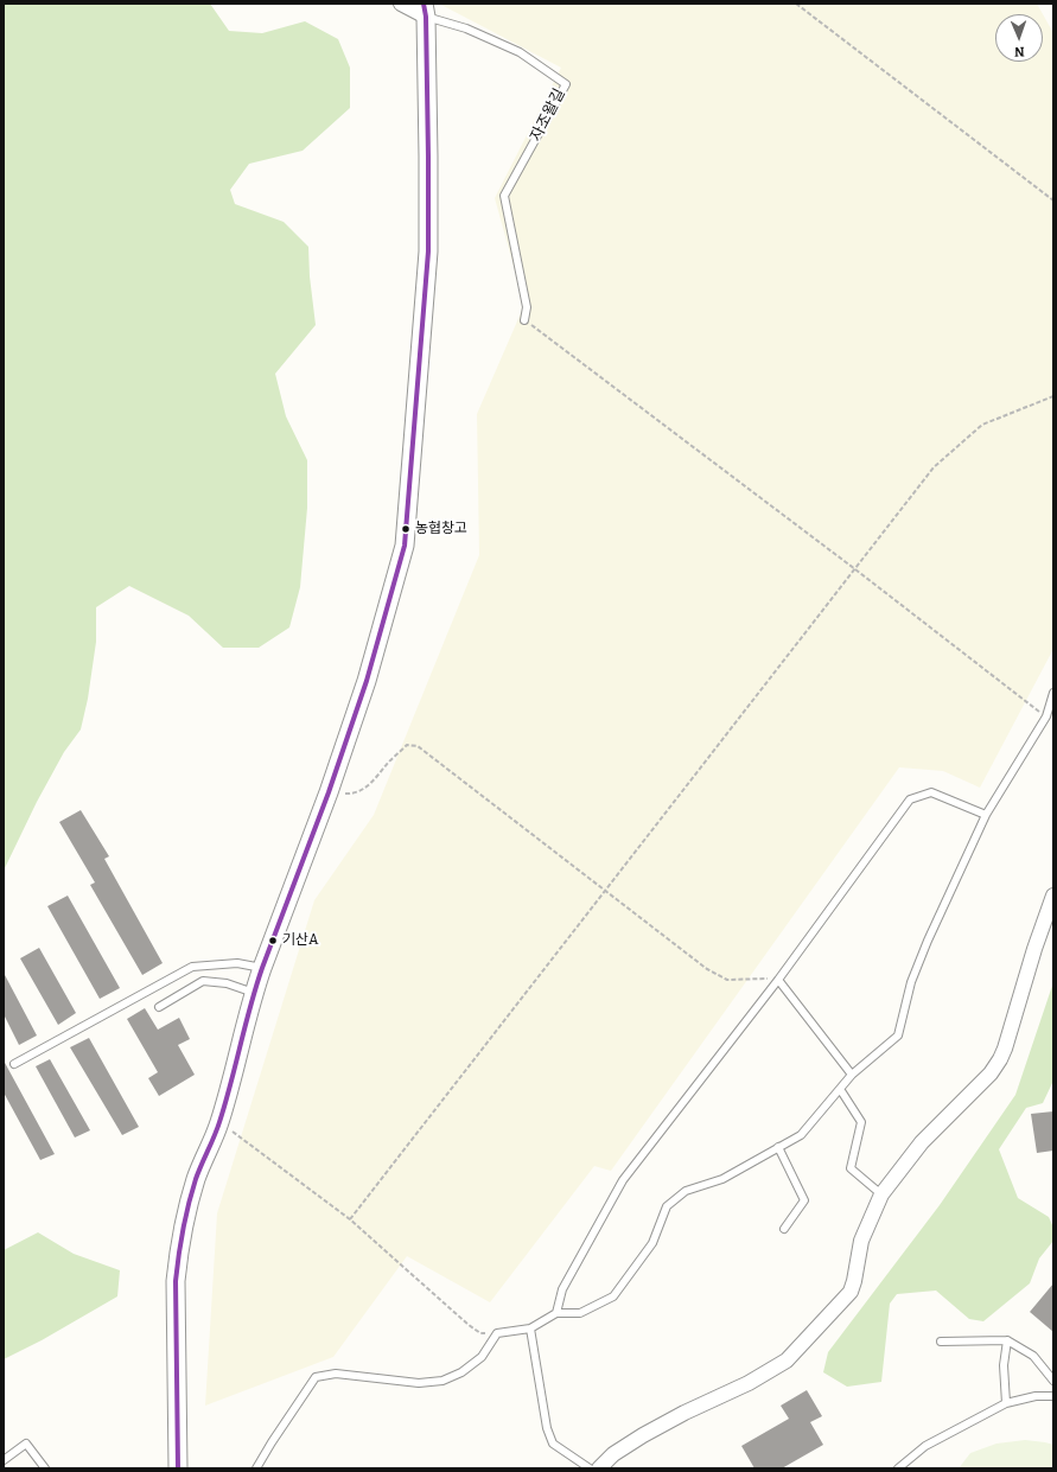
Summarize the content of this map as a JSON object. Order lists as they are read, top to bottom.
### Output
{
  "streets": {
    "street": ["자조왈길"]
  },
  "places": ["농협창고", "기산A"],
  "north": "bottom"
}
